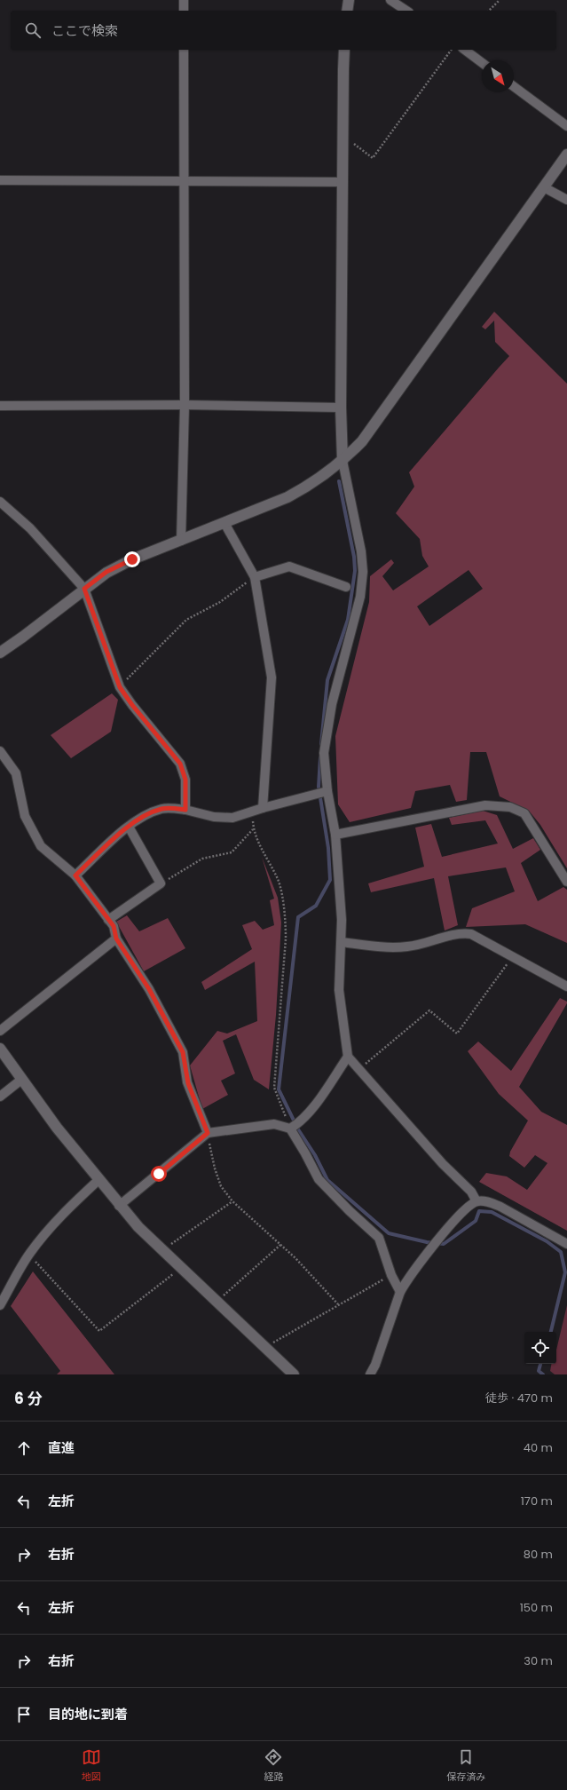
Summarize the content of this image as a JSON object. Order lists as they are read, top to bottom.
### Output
{
  "north": "bottom right",
  "page": {
    "search": "ここで検索",
    "heading": ["6 分", "徒歩 · 470 m"],
    "list": [
      ["直進", "40 m"],
      ["左折", "170 m"],
      ["右折", "80 m"],
      ["左折", "150 m"],
      ["右折", "30 m"],
      "目的地に到着"
    ],
    "nav": ["地図", "経路", "保存済み"]
  }
}
